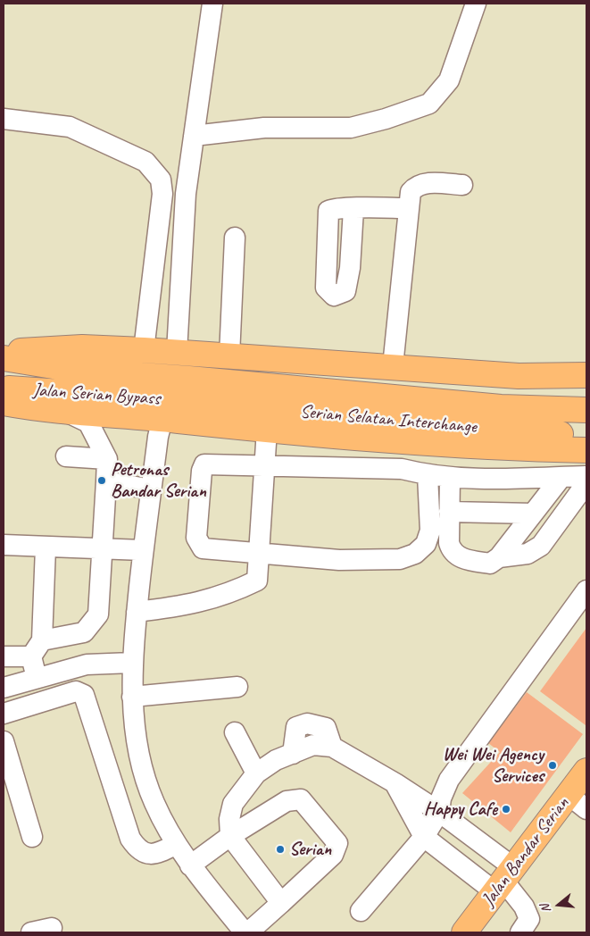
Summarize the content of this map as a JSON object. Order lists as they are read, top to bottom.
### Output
{
  "streets": {
    "main road": ["Jalan Serian Bypass", "Serian Selatan Interchange", "Jalan Bandar Serian"]
  },
  "crossings": [
    ["Jalan Serian Bypass", "Serian Selatan Interchange"]
  ],
  "places": [
    "Petronas Bandar Serian",
    "Wei Wei Agency Services",
    "Happy Cafe",
    "Serian"
  ],
  "north": "left"
}
